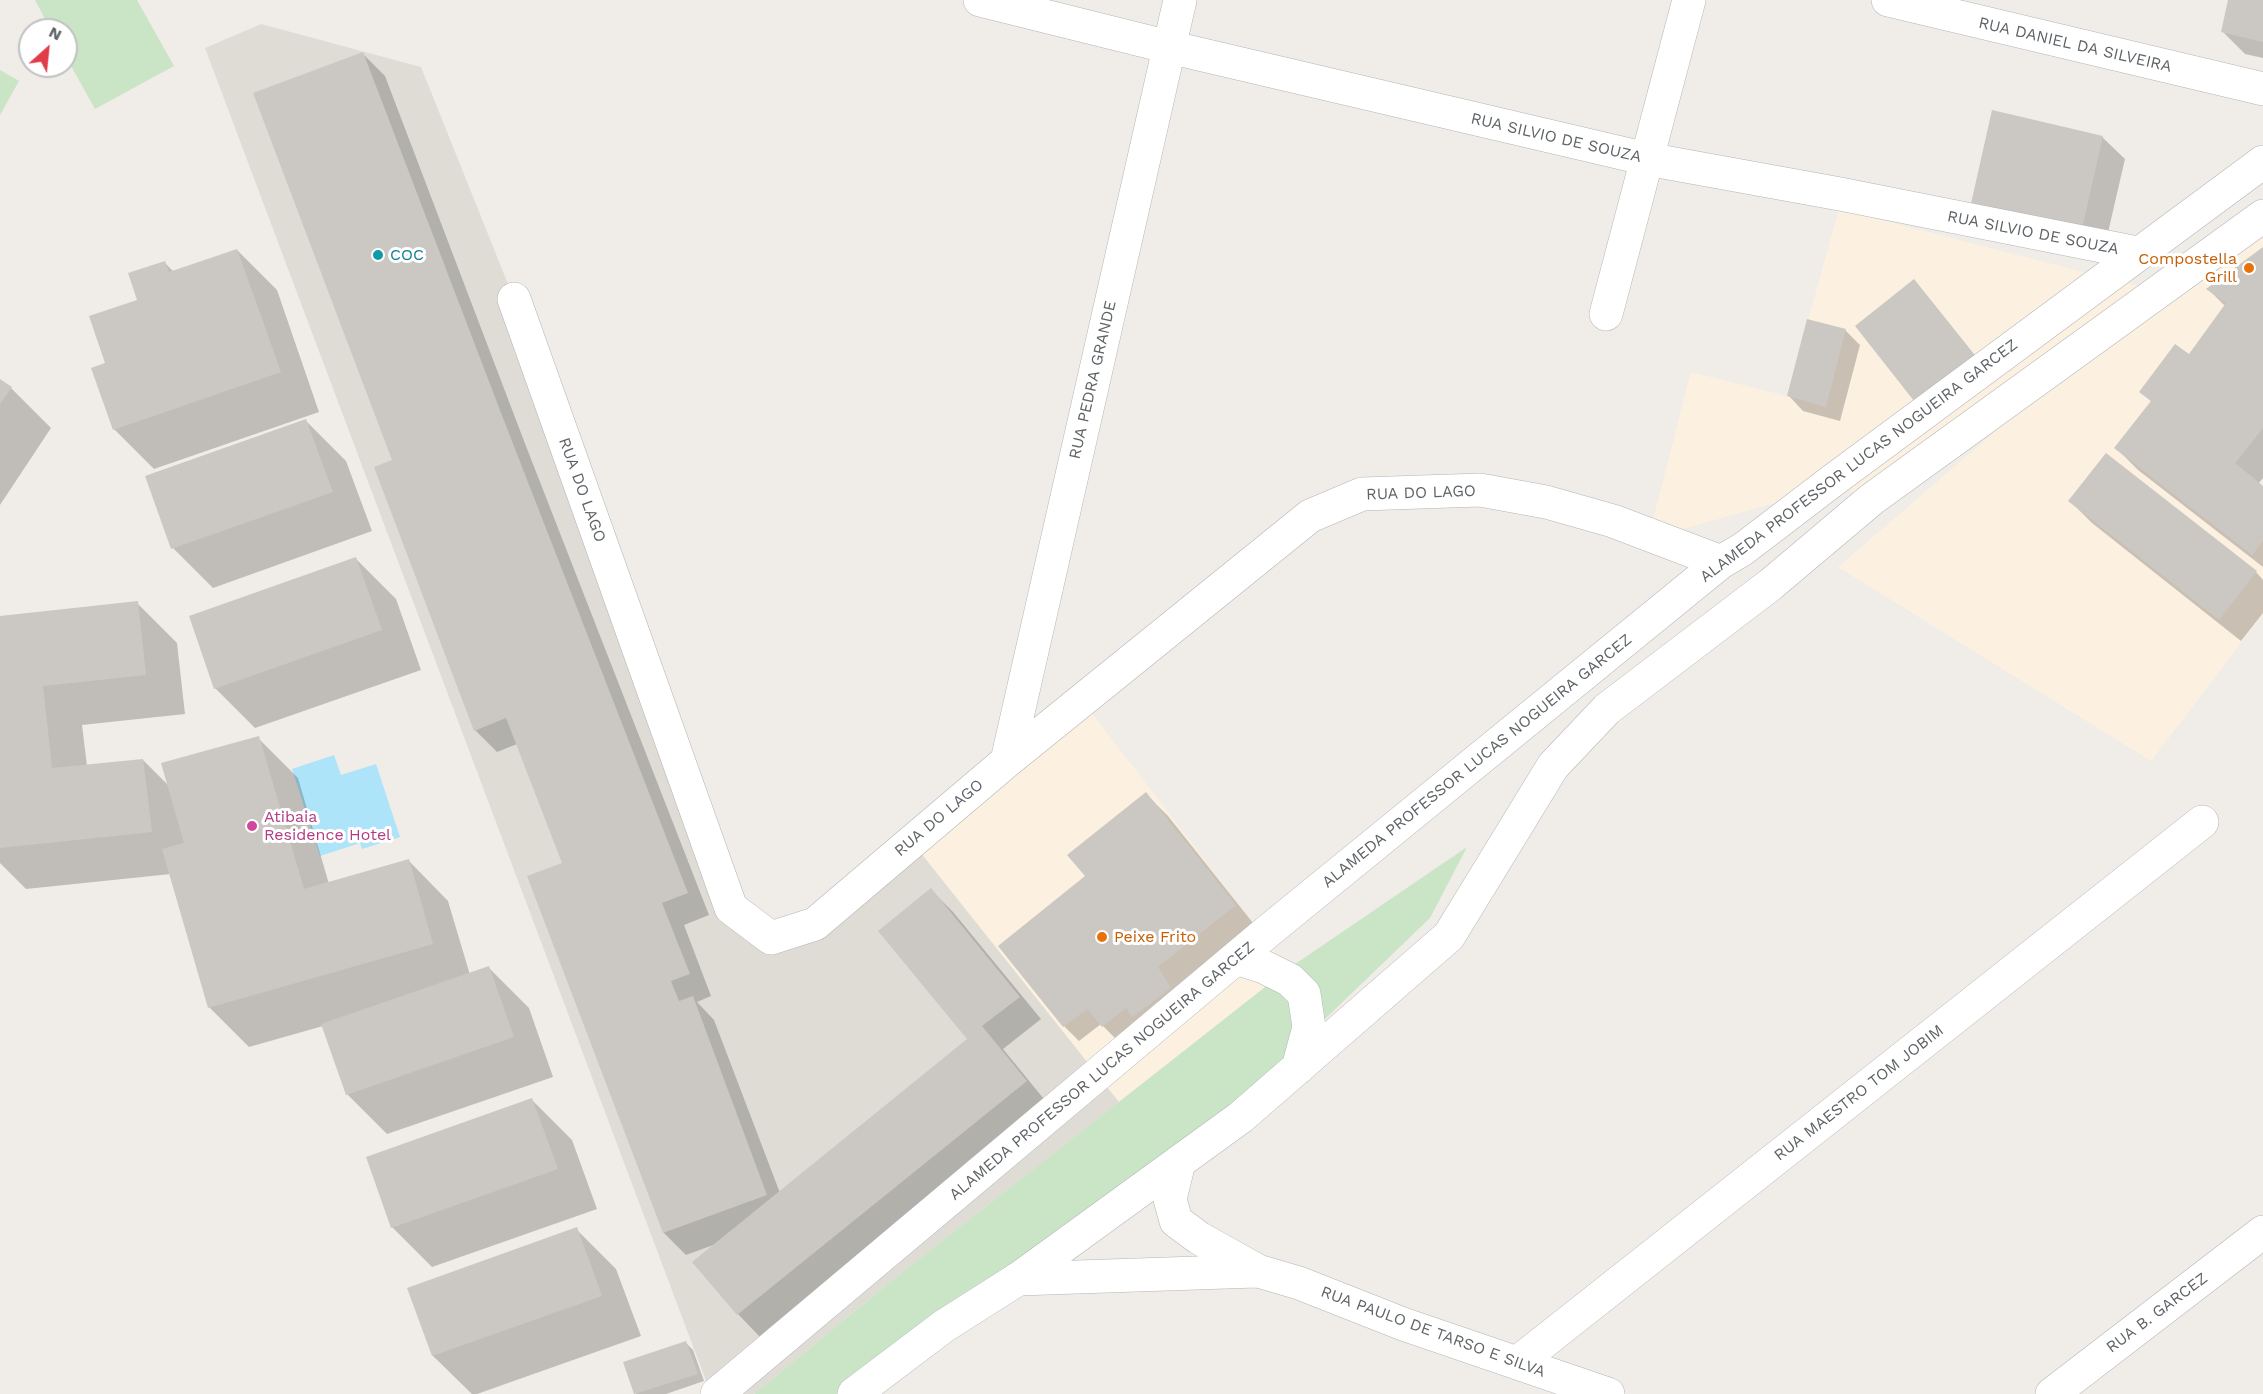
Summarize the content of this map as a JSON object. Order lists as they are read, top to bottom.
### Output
{
  "streets": {
    "street": [
      "RUA DANIEL DA SILVEIRA",
      "RUA SILVIO DE SOUZA",
      "RUA PEDRA GRANDE",
      "ALAMEDA PROFESSOR LUCAS NOGUEIRA GARCEZ",
      "RUA DO LAGO",
      "RUA MAESTRO TOM JOBIM",
      "RUA B. GARCEZ",
      "RUA PAULO DE TARSO E SILVA"
    ]
  },
  "crossings": [
    ["RUA SILVIO DE SOUZA", "RUA PEDRA GRANDE"],
    ["RUA SILVIO DE SOUZA", "ALAMEDA PROFESSOR LUCAS NOGUEIRA GARCEZ"],
    ["RUA PEDRA GRANDE", "RUA DO LAGO"],
    ["ALAMEDA PROFESSOR LUCAS NOGUEIRA GARCEZ", "RUA DO LAGO"],
    ["RUA MAESTRO TOM JOBIM", "RUA PAULO DE TARSO E SILVA"]
  ],
  "places": [
    "COC",
    "Compostella Grill",
    "Atibaia Residence Hotel",
    "Peixe Frito"
  ],
  "north": "top right"
}
